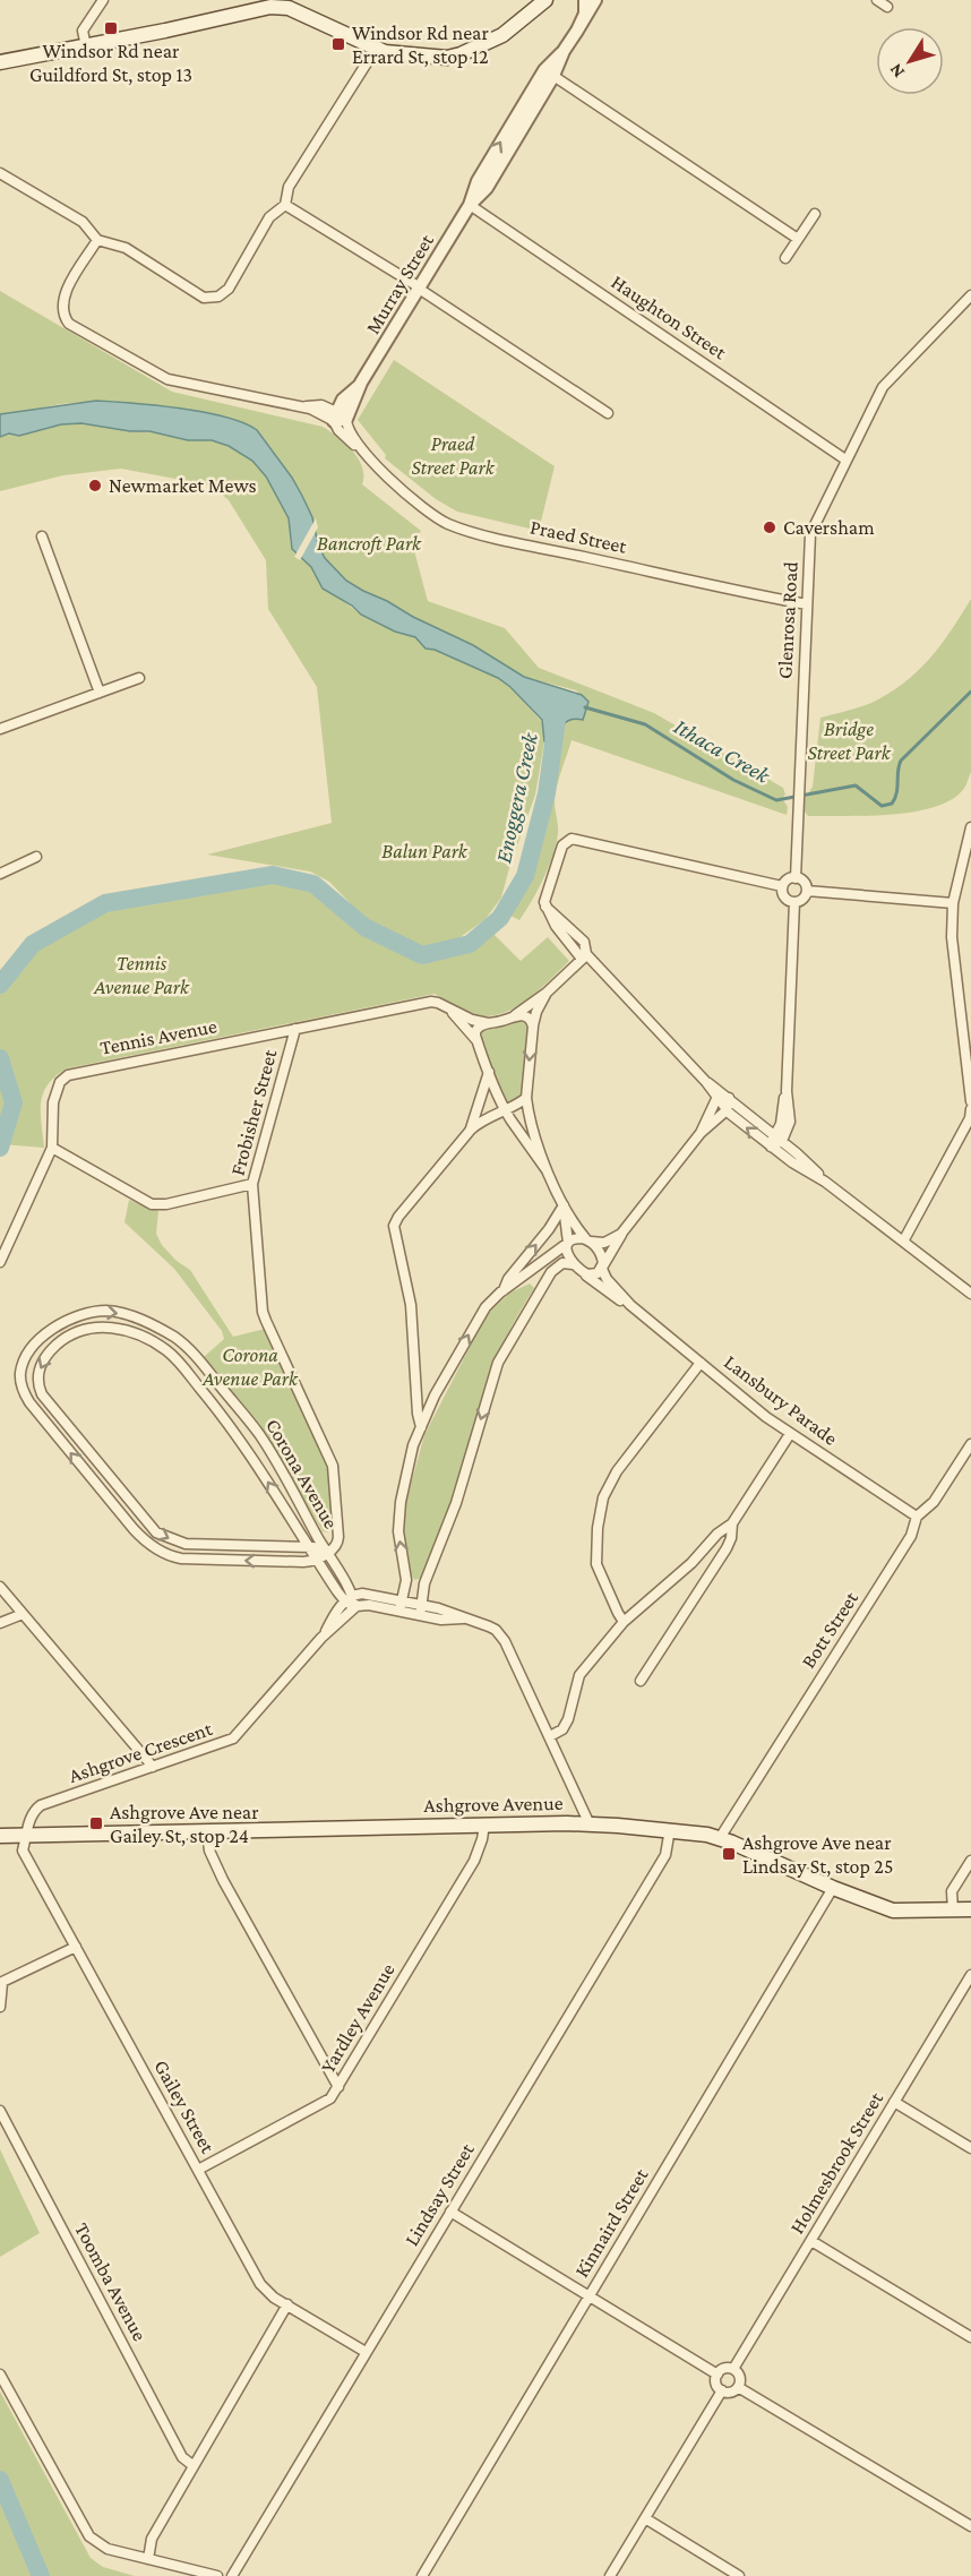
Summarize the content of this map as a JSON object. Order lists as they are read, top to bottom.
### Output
{
  "streets": {
    "main road": ["Ashgrove Avenue"],
    "street": [
      "Murray Street",
      "Haughton Street",
      "Praed Street",
      "Glenrosa Road",
      "Tennis Avenue",
      "Frobisher Street",
      "Lansbury Parade",
      "Corona Avenue",
      "Bott Street",
      "Ashgrove Crescent",
      "Yardley Avenue",
      "Gailey Street",
      "Holmesbrook Street",
      "Lindsay Street",
      "Kinnaird Street",
      "Toomba Avenue"
    ]
  },
  "crossings": [
    ["Murray Street", "Haughton Street"],
    ["Murray Street", "Praed Street"],
    ["Haughton Street", "Glenrosa Road"],
    ["Praed Street", "Glenrosa Road"],
    ["Tennis Avenue", "Frobisher Street"],
    ["Frobisher Street", "Corona Avenue"],
    ["Lansbury Parade", "Bott Street"],
    ["Corona Avenue", "Ashgrove Crescent"],
    ["Bott Street", "Ashgrove Avenue"],
    ["Ashgrove Crescent", "Ashgrove Avenue"],
    ["Ashgrove Crescent", "Gailey Street"],
    ["Ashgrove Avenue", "Yardley Avenue"],
    ["Ashgrove Avenue", "Gailey Street"],
    ["Ashgrove Avenue", "Lindsay Street"],
    ["Ashgrove Avenue", "Kinnaird Street"],
    ["Yardley Avenue", "Gailey Street"],
    ["Gailey Street", "Lindsay Street"]
  ],
  "water": ["Ithaca Creek", "Enoggera Creek"],
  "parks": [
    "Praed Street Park",
    "Bancroft Park",
    "Bridge Street Park",
    "Balun Park",
    "Tennis Avenue Park",
    "Corona Avenue Park"
  ],
  "places": {
    "transit": [
      "Windsor Rd near Guildford St, stop 13",
      "Windsor Rd near Errard St, stop 12",
      "Ashgrove Ave near Gailey St, stop 24",
      "Ashgrove Ave near Lindsay St, stop 25"
    ],
    "other": ["Newmarket Mews", "Caversham"]
  },
  "north": "bottom left"
}
